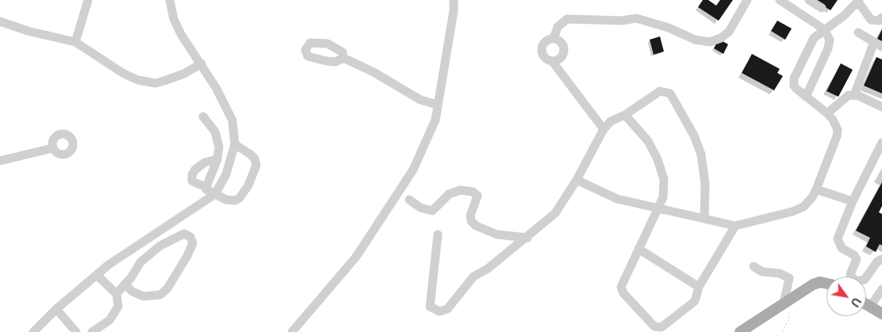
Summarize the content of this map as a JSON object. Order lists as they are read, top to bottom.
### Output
{
  "north": "bottom right"
}
